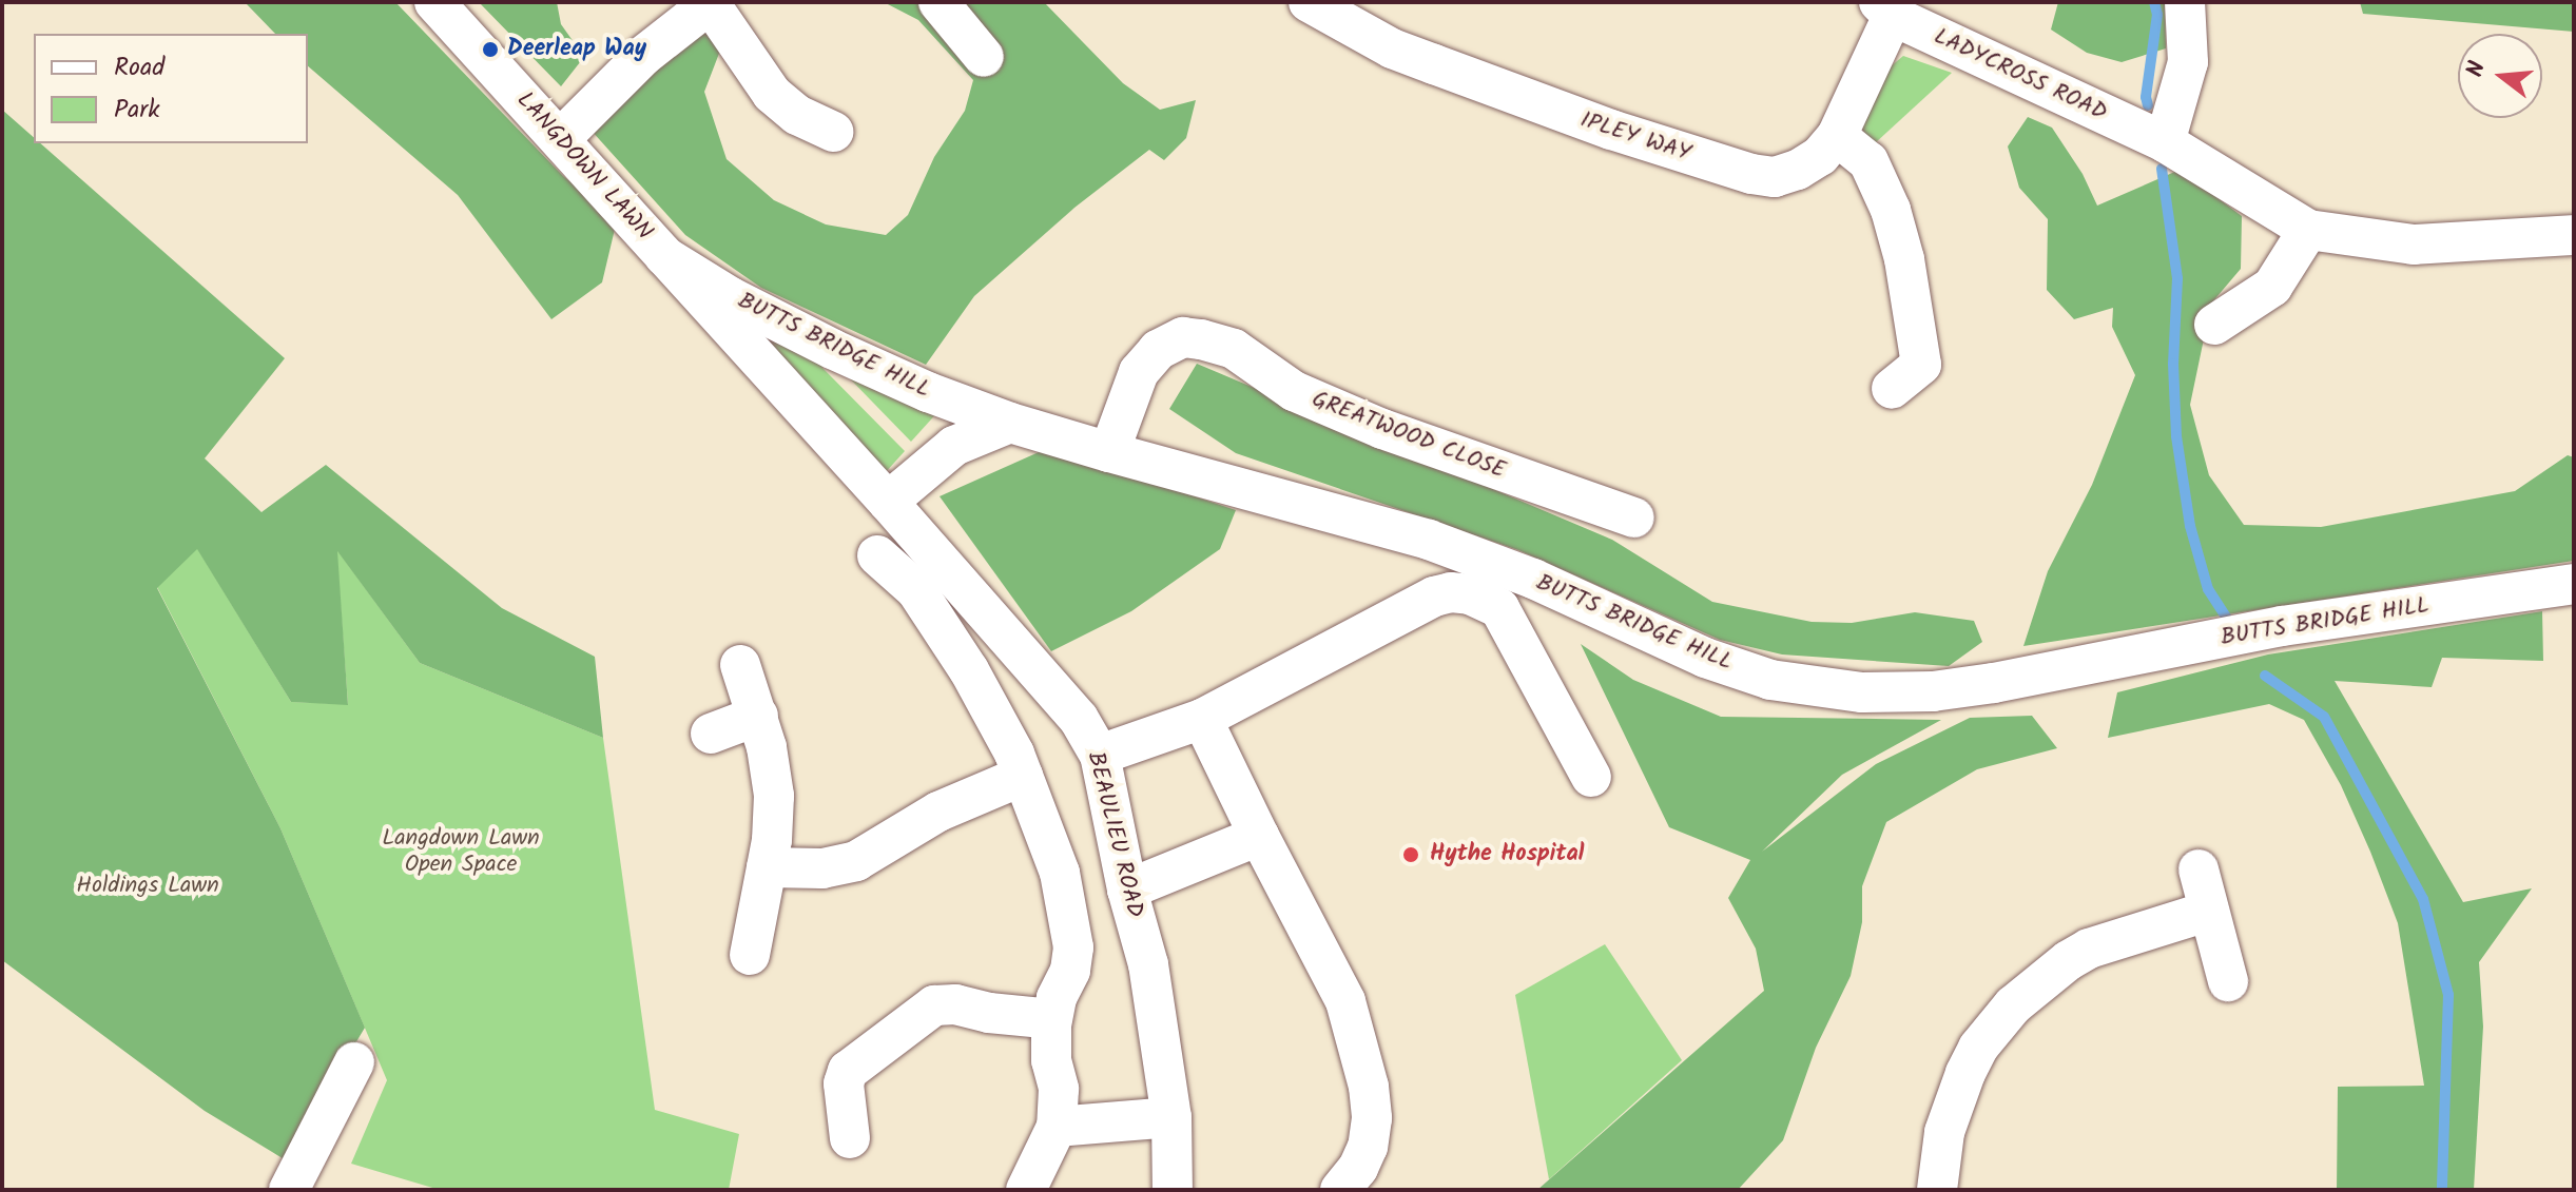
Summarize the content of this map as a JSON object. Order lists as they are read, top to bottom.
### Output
{
  "streets": {
    "street": [
      "LADYCROSS ROAD",
      "IPLEY WAY",
      "LANGDOWN LAWN",
      "BUTTS BRIDGE HILL",
      "GREATWOOD CLOSE",
      "BEAULIEU ROAD"
    ]
  },
  "crossings": [
    ["LADYCROSS ROAD", "IPLEY WAY"],
    ["LANGDOWN LAWN", "BUTTS BRIDGE HILL"],
    ["LANGDOWN LAWN", "BEAULIEU ROAD"],
    ["BUTTS BRIDGE HILL", "GREATWOOD CLOSE"]
  ],
  "parks": ["Langdown Lawn Open Space", "Holdings Lawn"],
  "places": ["Deerleap Way", "Hythe Hospital"],
  "legend": ["Road", "Park"],
  "north": "left"
}
